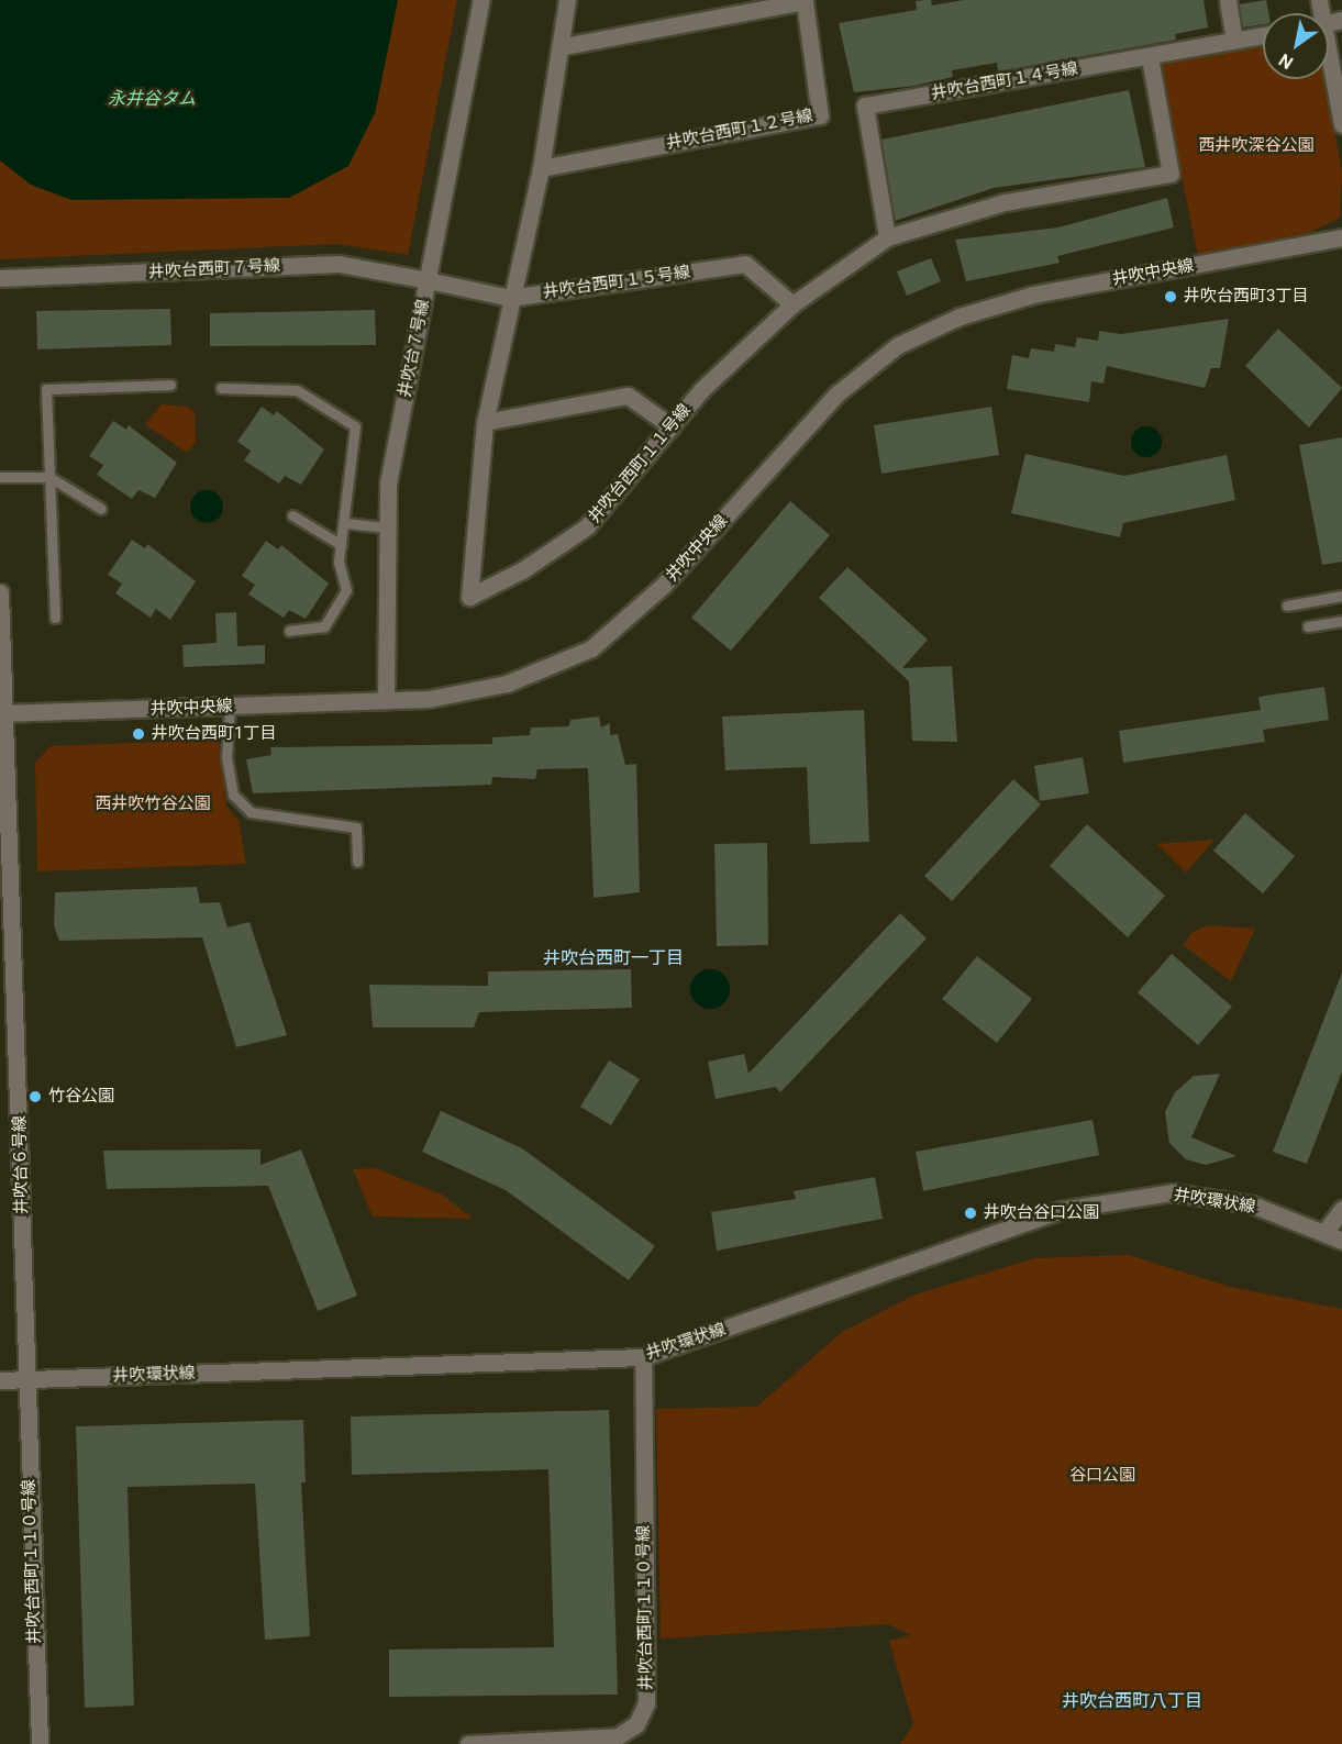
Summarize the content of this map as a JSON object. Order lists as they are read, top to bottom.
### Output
{
  "streets": {
    "street": [
      "井吹台西町１４号線",
      "井吹台西町１２号線",
      "井吹台西町７号線",
      "井吹中央線",
      "井吹台西町１５号線",
      "井吹台７号線",
      "井吹台西町１１号線",
      "井吹台６号線",
      "井吹環状線",
      "井吹台西町１１０号線"
    ]
  },
  "crossings": [
    ["井吹台西町１４号線", "井吹台西町１１号線"],
    ["井吹台西町１２号線", "井吹台西町１１号線"],
    ["井吹台西町７号線", "井吹台西町１５号線"],
    ["井吹台西町７号線", "井吹台７号線"],
    ["井吹中央線", "井吹台７号線"],
    ["井吹中央線", "井吹台６号線"],
    ["井吹台西町１５号線", "井吹台７号線"],
    ["井吹台西町１５号線", "井吹台西町１１号線"],
    ["井吹台６号線", "井吹環状線"],
    ["井吹台６号線", "井吹台西町１１０号線"],
    ["井吹環状線", "井吹台西町１１０号線"]
  ],
  "districts": ["井吹台西町一丁目", "井吹台西町八丁目"],
  "water": ["永井谷タム"],
  "parks": ["西井吹深谷公園", "西井吹竹谷公園", "谷口公園"],
  "places": [
    "井吹台西町3丁目",
    "井吹台西町1丁目",
    "竹谷公園",
    "井吹台谷口公園"
  ],
  "north": "bottom left"
}
